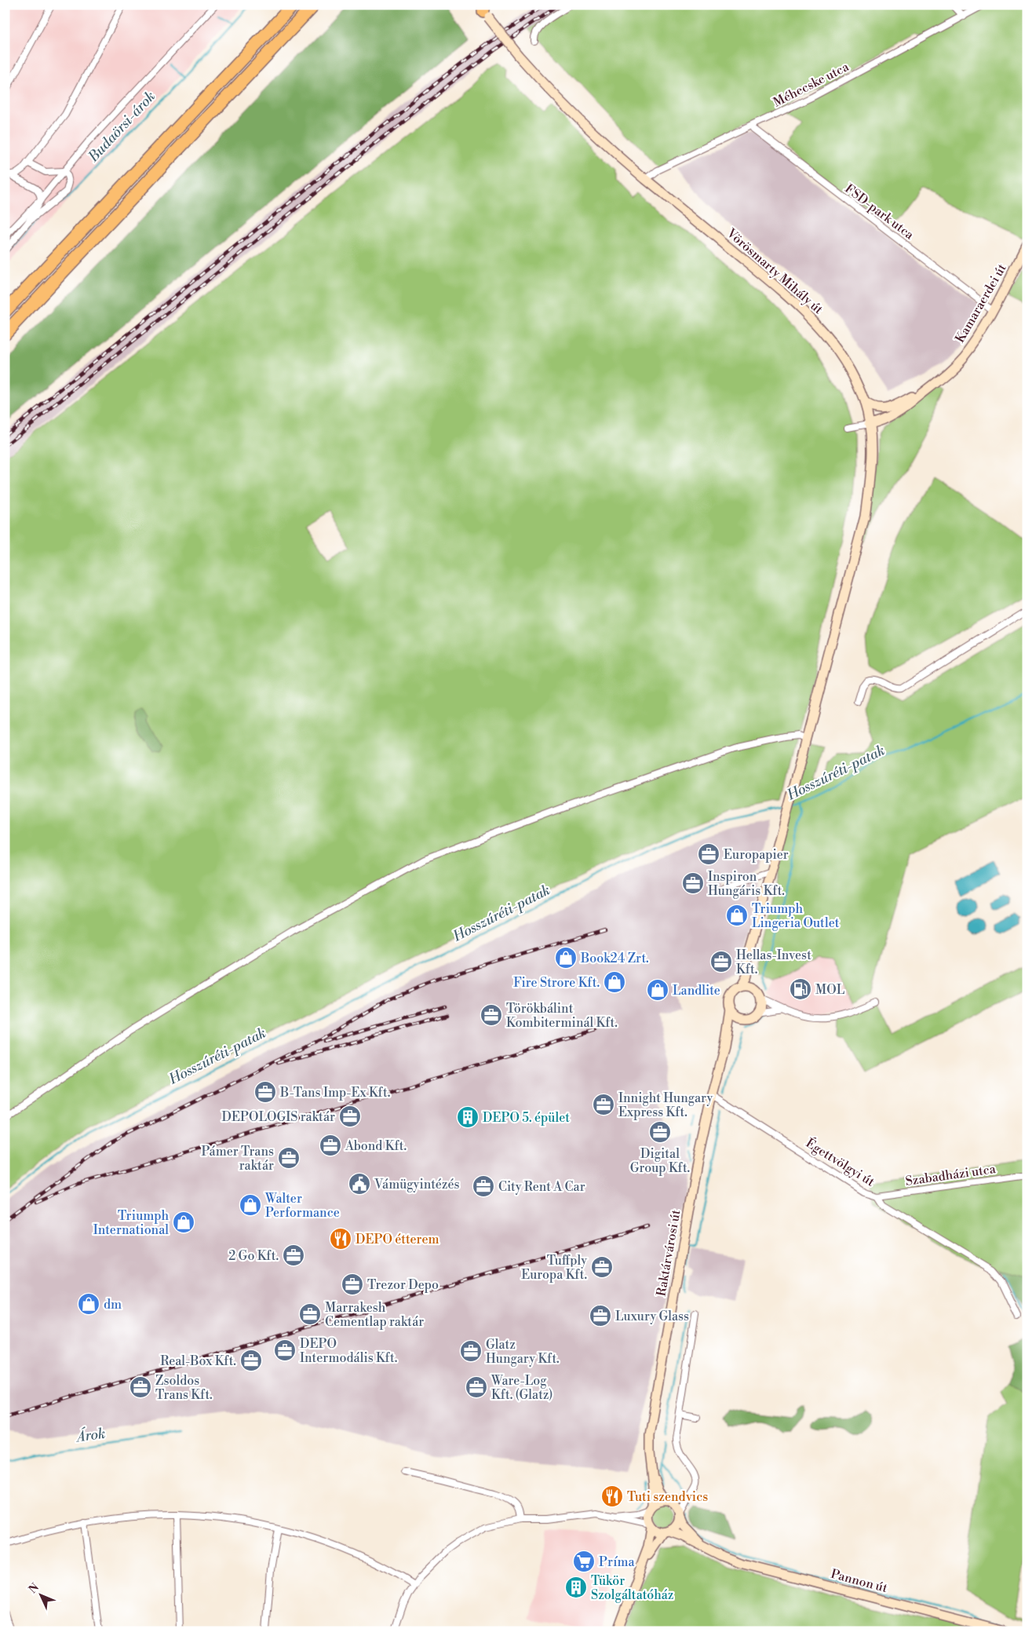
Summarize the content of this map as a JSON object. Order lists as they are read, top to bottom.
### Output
{
  "streets": {
    "street": [
      "Méhecske utca",
      "FSD-park utca",
      "Vörösmarty Mihály út",
      "Kamaraerdei út",
      "Égettvölgyi út",
      "Szabadházi utca",
      "Raktárvárosi út",
      "Pannon út"
    ]
  },
  "crossings": [
    ["Méhecske utca", "Vörösmarty Mihály út"],
    ["FSD-park utca", "Kamaraerdei út"],
    ["Vörösmarty Mihály út", "Kamaraerdei út"],
    ["Vörösmarty Mihály út", "Raktárvárosi út"],
    ["Égettvölgyi út", "Szabadházi utca"],
    ["Égettvölgyi út", "Raktárvárosi út"],
    ["Raktárvárosi út", "Pannon út"]
  ],
  "water": ["Budaörsi-árok", "Hosszúréti-patak", "Árok"],
  "places": {
    "office": [
      "Europapier",
      "Inspiron Hungáris Kft.",
      "Hellas-Invest Kft.",
      "Törökbálint Kombiterminál Kft.",
      "B-Tans Imp-Ex Kft.",
      "Innight Hungary Express Kft.",
      "DEPOLOGIS raktár",
      "Digital Group Kft.",
      "Abond Kft.",
      "Pámer Trans raktár",
      "City Rent A Car",
      "2 Go Kft.",
      "Tuffply Europa Kft.",
      "Trezor Depo",
      "Marrakesh Cementlap raktár",
      "Luxury Glass",
      "DEPO Intermodális Kft.",
      "Glatz Hungary Kft.",
      "Real-Box Kft.",
      "Zsoldos Trans Kft.",
      "Ware-Log Kft. (Glatz)"
    ],
    "shop": [
      "Triumph Lingeria Outlet",
      "Book24 Zrt.",
      "Fire Strore Kft.",
      "Landlite",
      "Walter Performance",
      "Triumph International",
      "dm"
    ],
    "fuel station": ["MOL"],
    "building": ["DEPO 5. épület", "Tükör Szolgáltatóház"],
    "public building": ["Vámügyintézés"],
    "restaurant": ["DEPO étterem", "Tuti szendvics"],
    "supermarket": ["Príma"]
  },
  "north": "top left"
}
